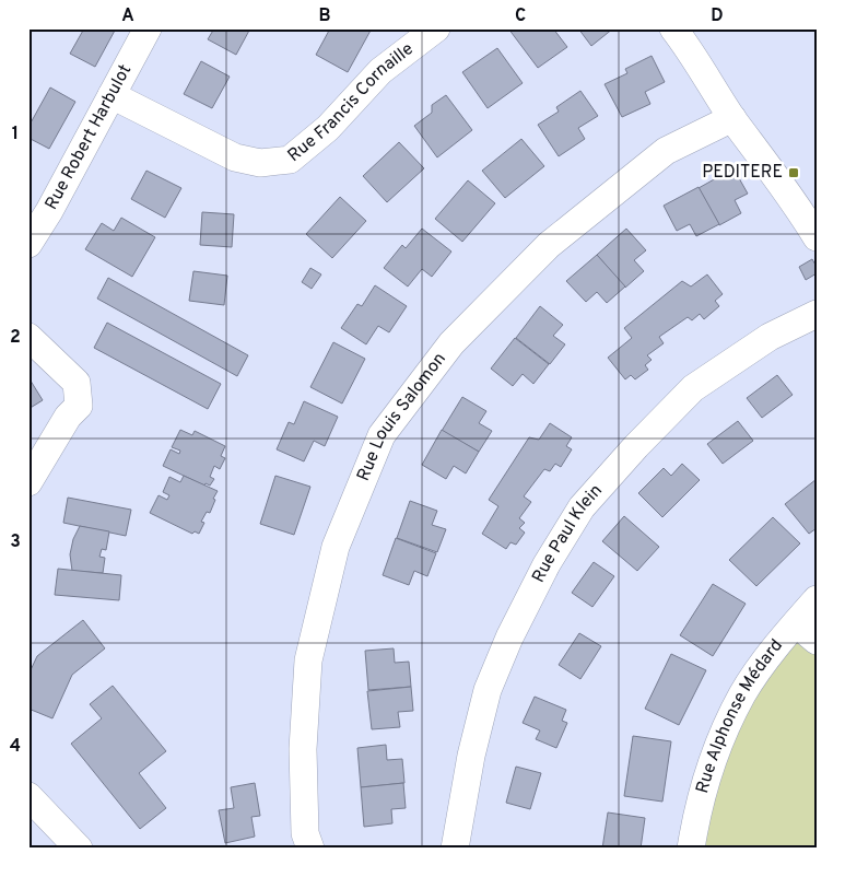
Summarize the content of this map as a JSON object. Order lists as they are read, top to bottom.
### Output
{
  "streets": {
    "street": [
      "Rue Francis Cornaille",
      "Rue Robert Harbulot",
      "Rue Louis Salomon",
      "Rue Paul Klein",
      "Rue Alphonse Médard"
    ]
  },
  "crossings": [
    ["Rue Francis Cornaille", "Rue Robert Harbulot"]
  ],
  "places": {
    "transit": ["PEDITERE"]
  },
  "grid": {
    "columns": [
      "A",
      "B",
      "C",
      "D"
    ],
    "rows": [
      "1",
      "2",
      "3",
      "4"
    ]
  }
}
